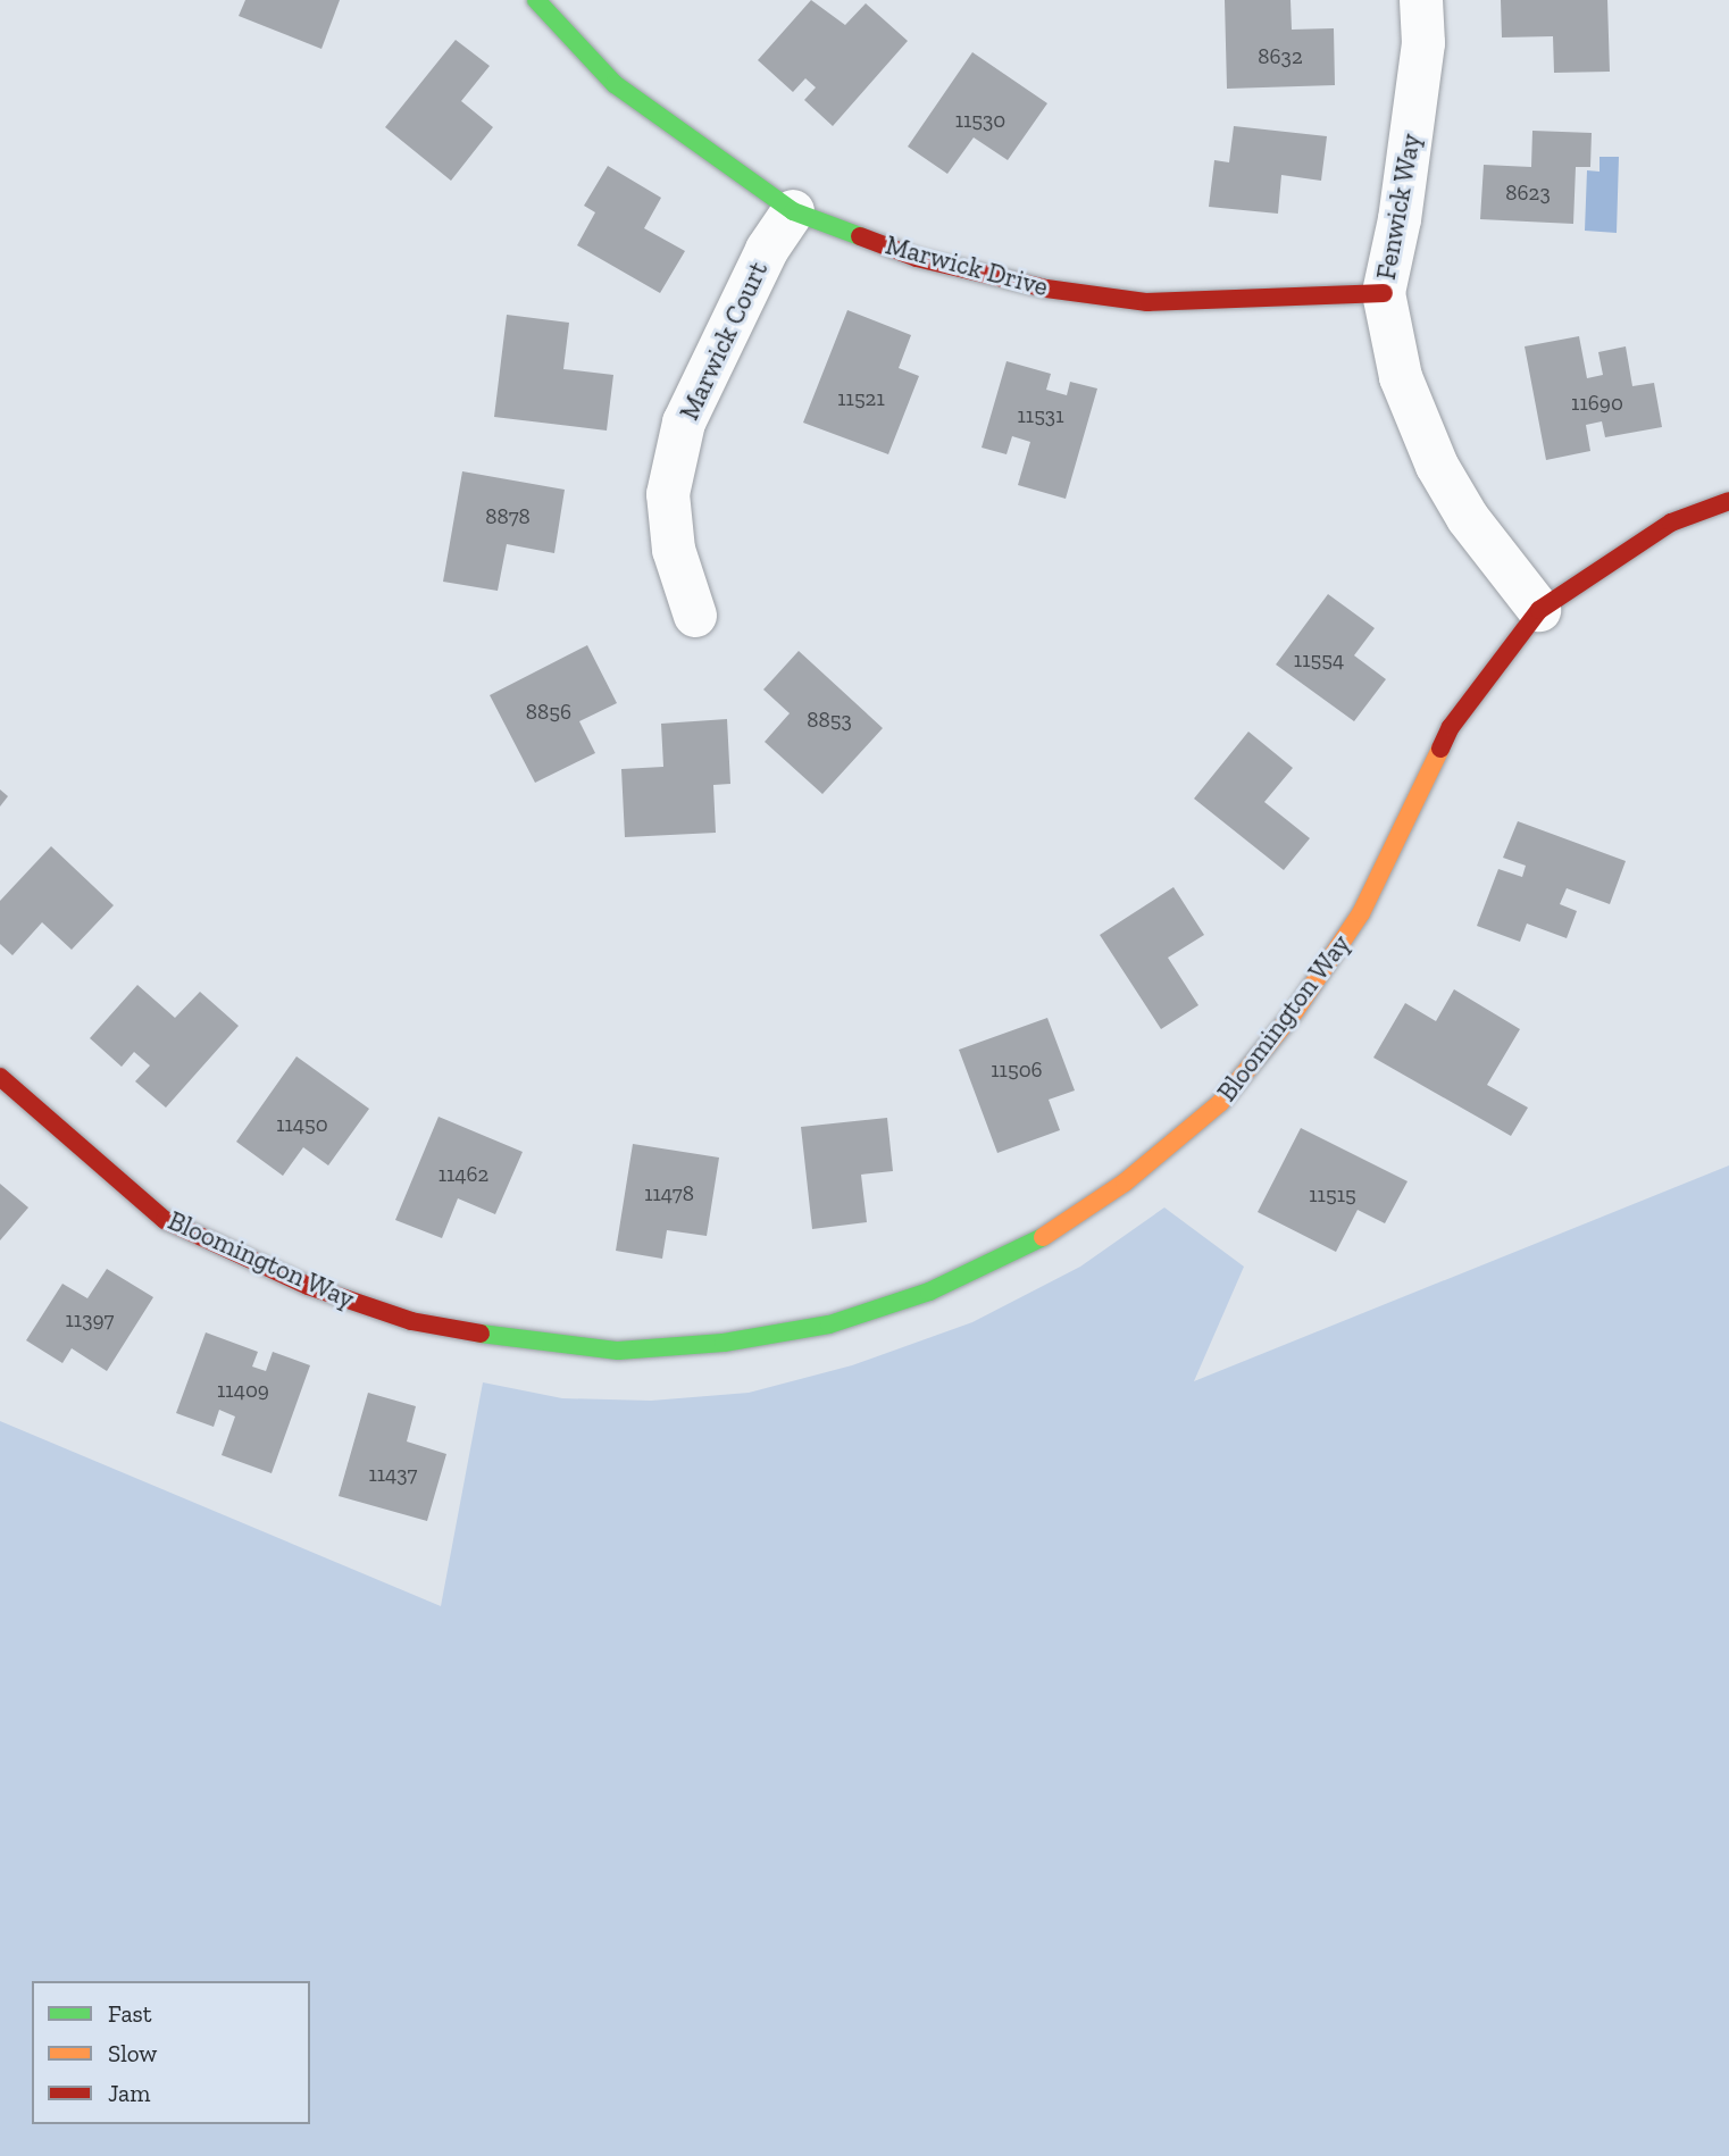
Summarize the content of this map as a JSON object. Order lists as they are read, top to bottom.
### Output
{
  "streets": {
    "street": [
      "Fenwick Way",
      "Marwick Drive",
      "Marwick Court",
      "Bloomington Way"
    ]
  },
  "crossings": [
    ["Fenwick Way", "Marwick Drive"],
    ["Fenwick Way", "Bloomington Way"],
    ["Marwick Drive", "Marwick Court"]
  ],
  "house_numbers": [
    "8632",
    "11530",
    "8623",
    "11521",
    "11690",
    "11531",
    "8878",
    "11554",
    "8856",
    "8853",
    "11506",
    "11450",
    "11462",
    "11478",
    "11515",
    "11397",
    "11409",
    "11437"
  ],
  "legend": ["Fast", "Slow", "Jam"]
}
